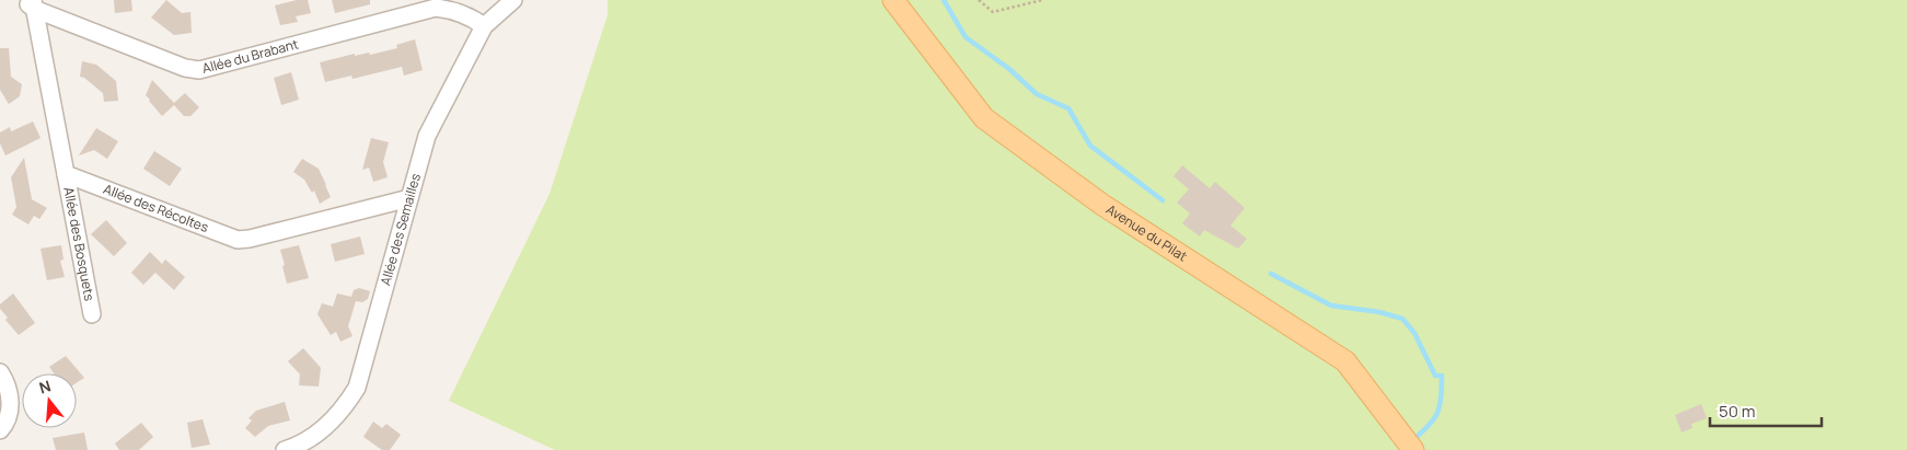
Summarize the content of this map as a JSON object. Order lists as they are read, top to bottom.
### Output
{
  "streets": {
    "main road": ["Avenue du Pilat"],
    "street": [
      "Allée du Brabant",
      "Allée des Récoltes",
      "Allée des Semailles",
      "Allée des Bosquets"
    ]
  },
  "crossings": [
    ["Allée du Brabant", "Allée des Semailles"],
    ["Allée des Récoltes", "Allée des Semailles"],
    ["Allée des Récoltes", "Allée des Bosquets"]
  ],
  "scale_bar": "50 m",
  "north": "top"
}
